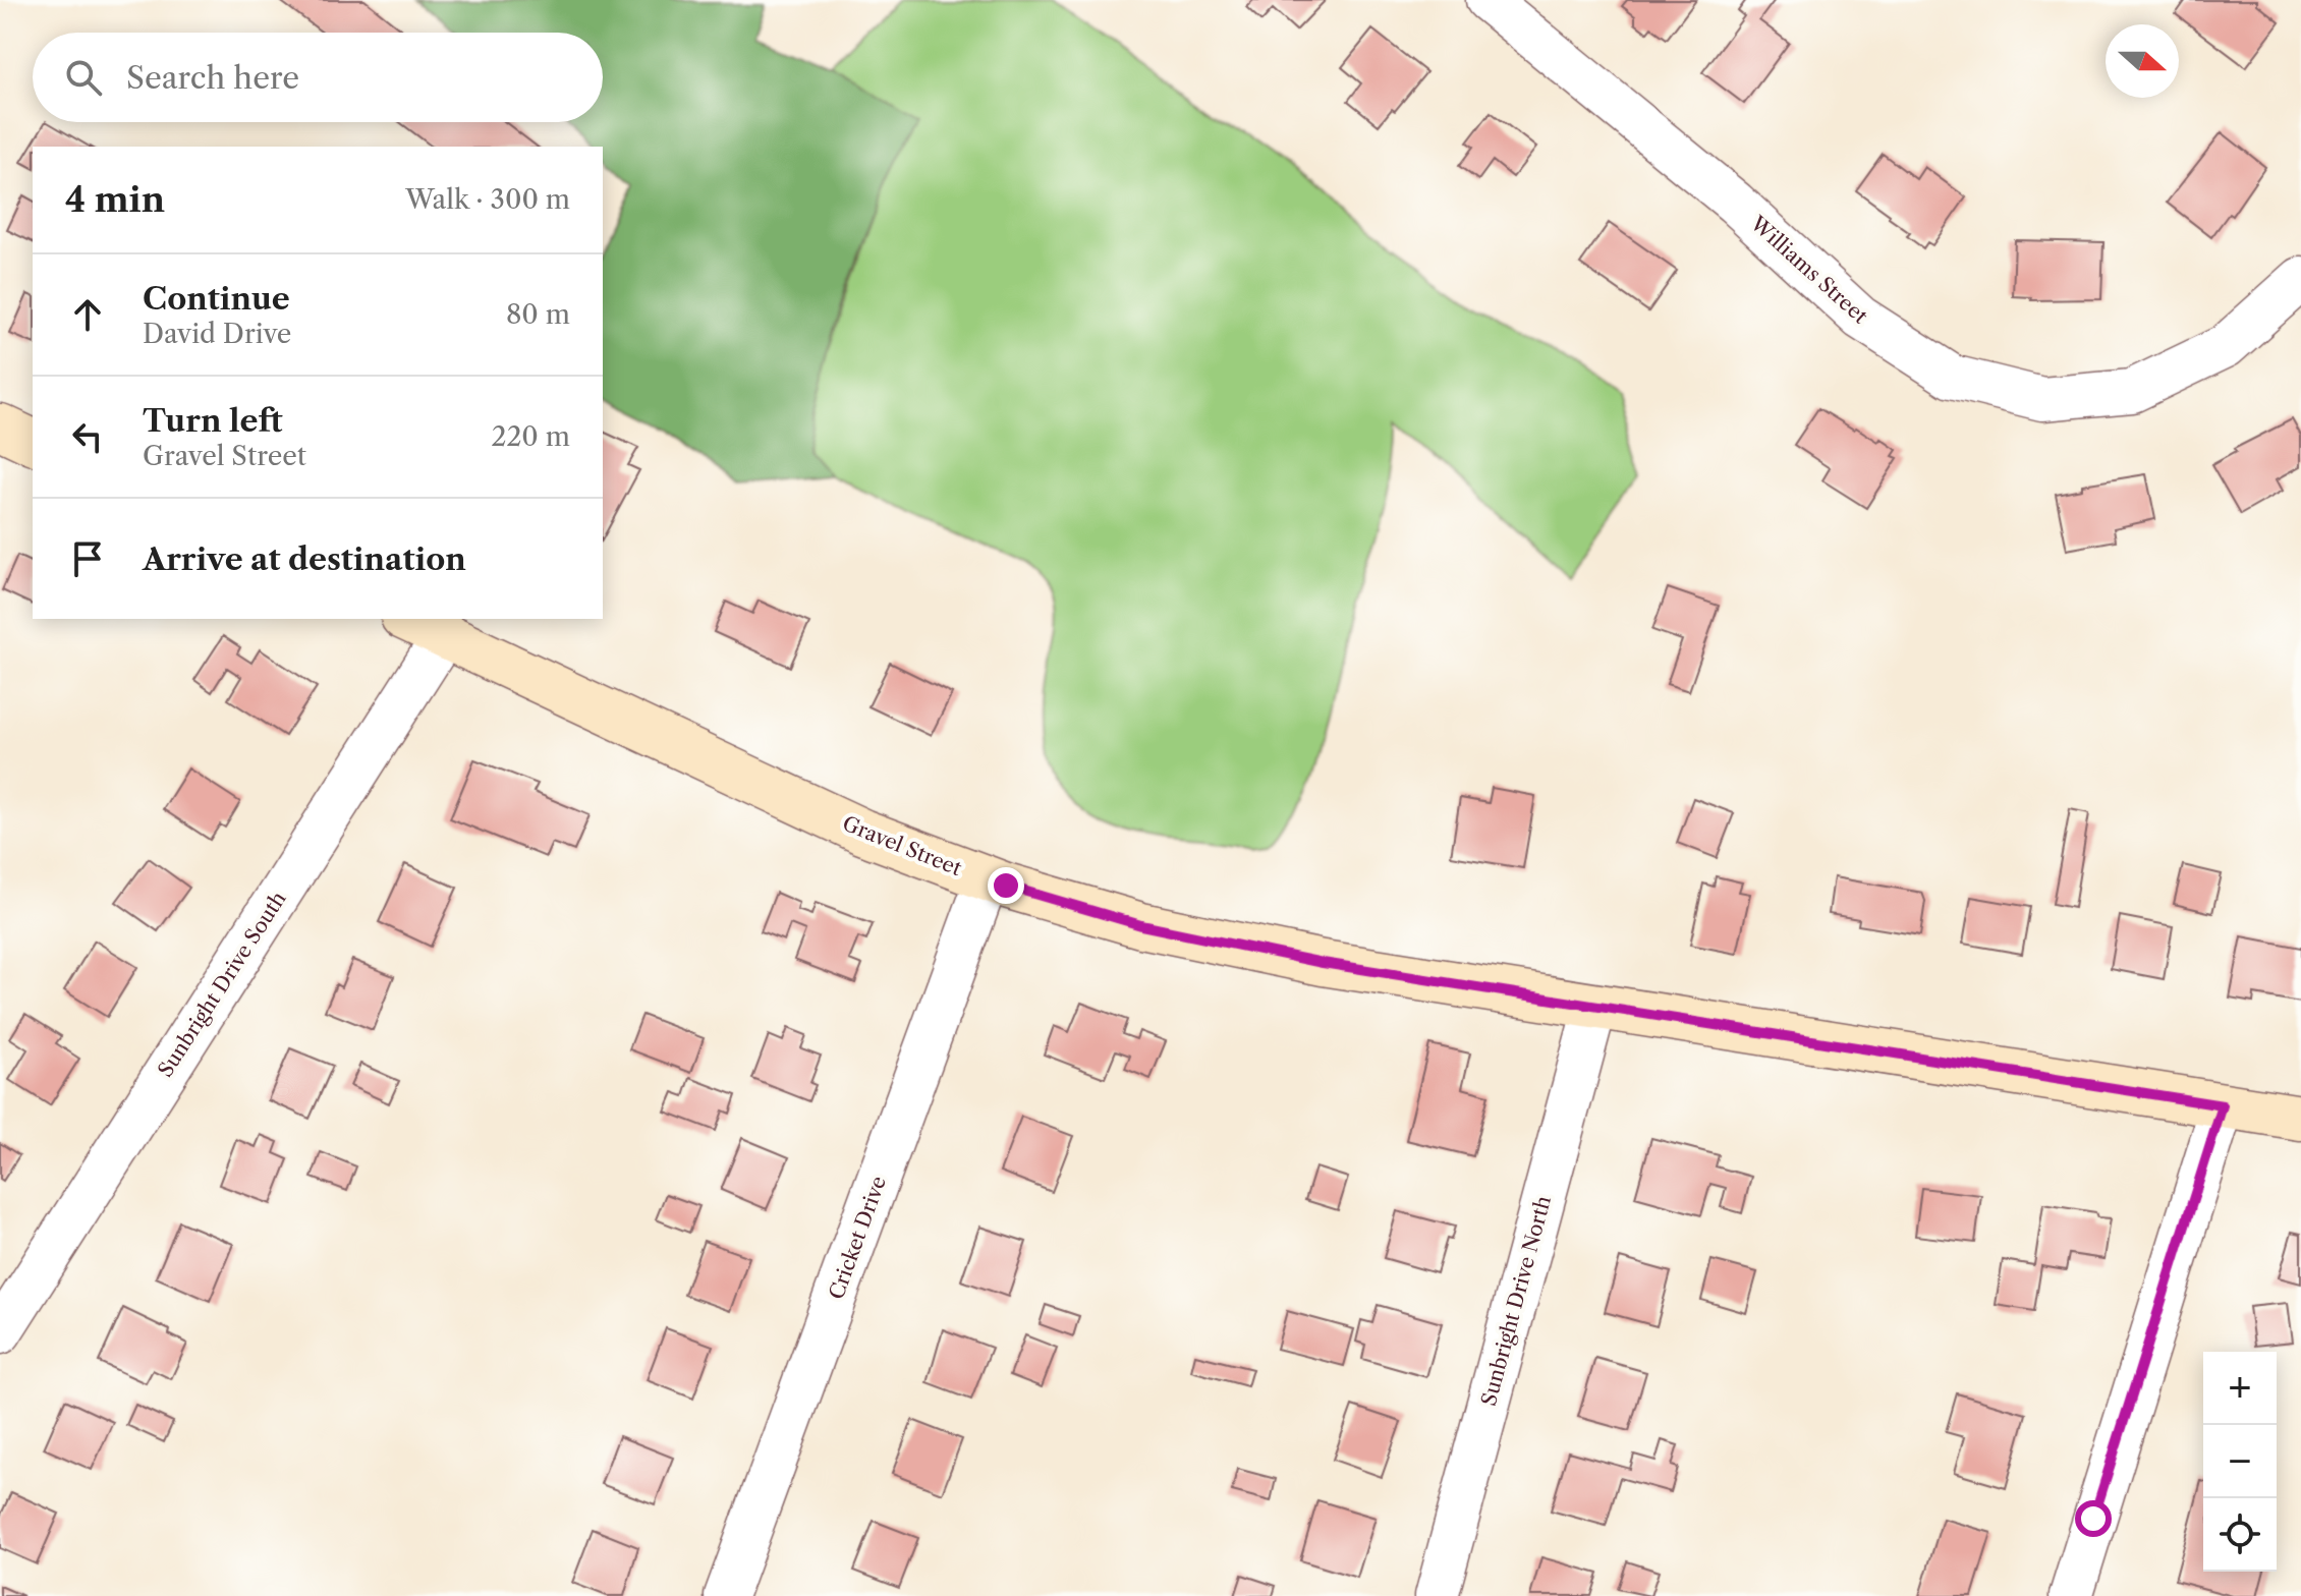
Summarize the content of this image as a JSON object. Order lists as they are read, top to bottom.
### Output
{
  "streets": {
    "street": [
      "Williams Street",
      "Gravel Street",
      "Sunbright Drive South",
      "Cricket Drive",
      "Sunbright Drive North"
    ]
  },
  "crossings": [
    ["Gravel Street", "Sunbright Drive South"],
    ["Gravel Street", "Cricket Drive"],
    ["Gravel Street", "Sunbright Drive North"]
  ],
  "north": "right",
  "page": {
    "search": "Search here",
    "heading": ["4 min", "Walk · 300 m"],
    "list": [
      ["Continue", "David Drive", "80 m"],
      ["Turn left", "Gravel Street", "220 m"],
      "Arrive at destination"
    ],
    "map_buttons": ["+", "−"]
  }
}
